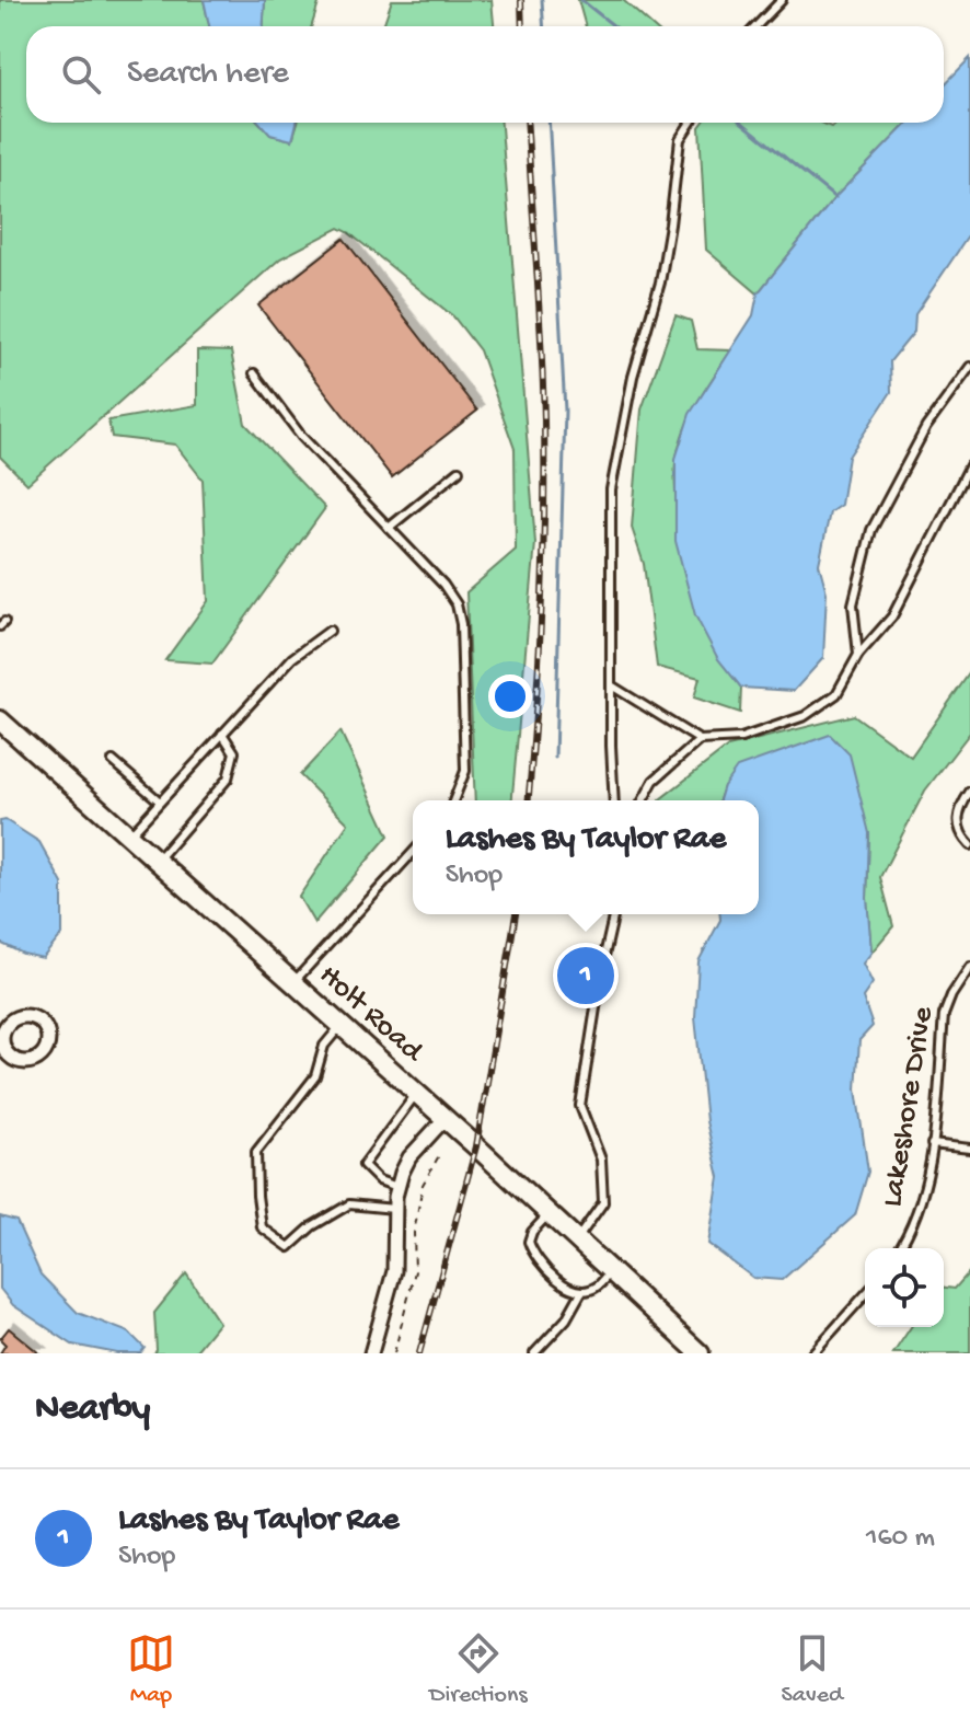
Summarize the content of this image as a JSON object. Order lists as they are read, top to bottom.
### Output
{
  "streets": {
    "main road": ["Holt Road"],
    "lane": ["Lakeshore Drive"]
  },
  "page": {
    "search": "Search here",
    "popup": ["Lashes By Taylor Rae", "Shop"],
    "pins": "1",
    "heading": "Nearby",
    "list": [
      {
        "mark": "1",
        "name": "Lashes By Taylor Rae",
        "note": "Shop",
        "value": "160 m"
      }
    ],
    "nav": ["Map", "Directions", "Saved"]
  }
}
